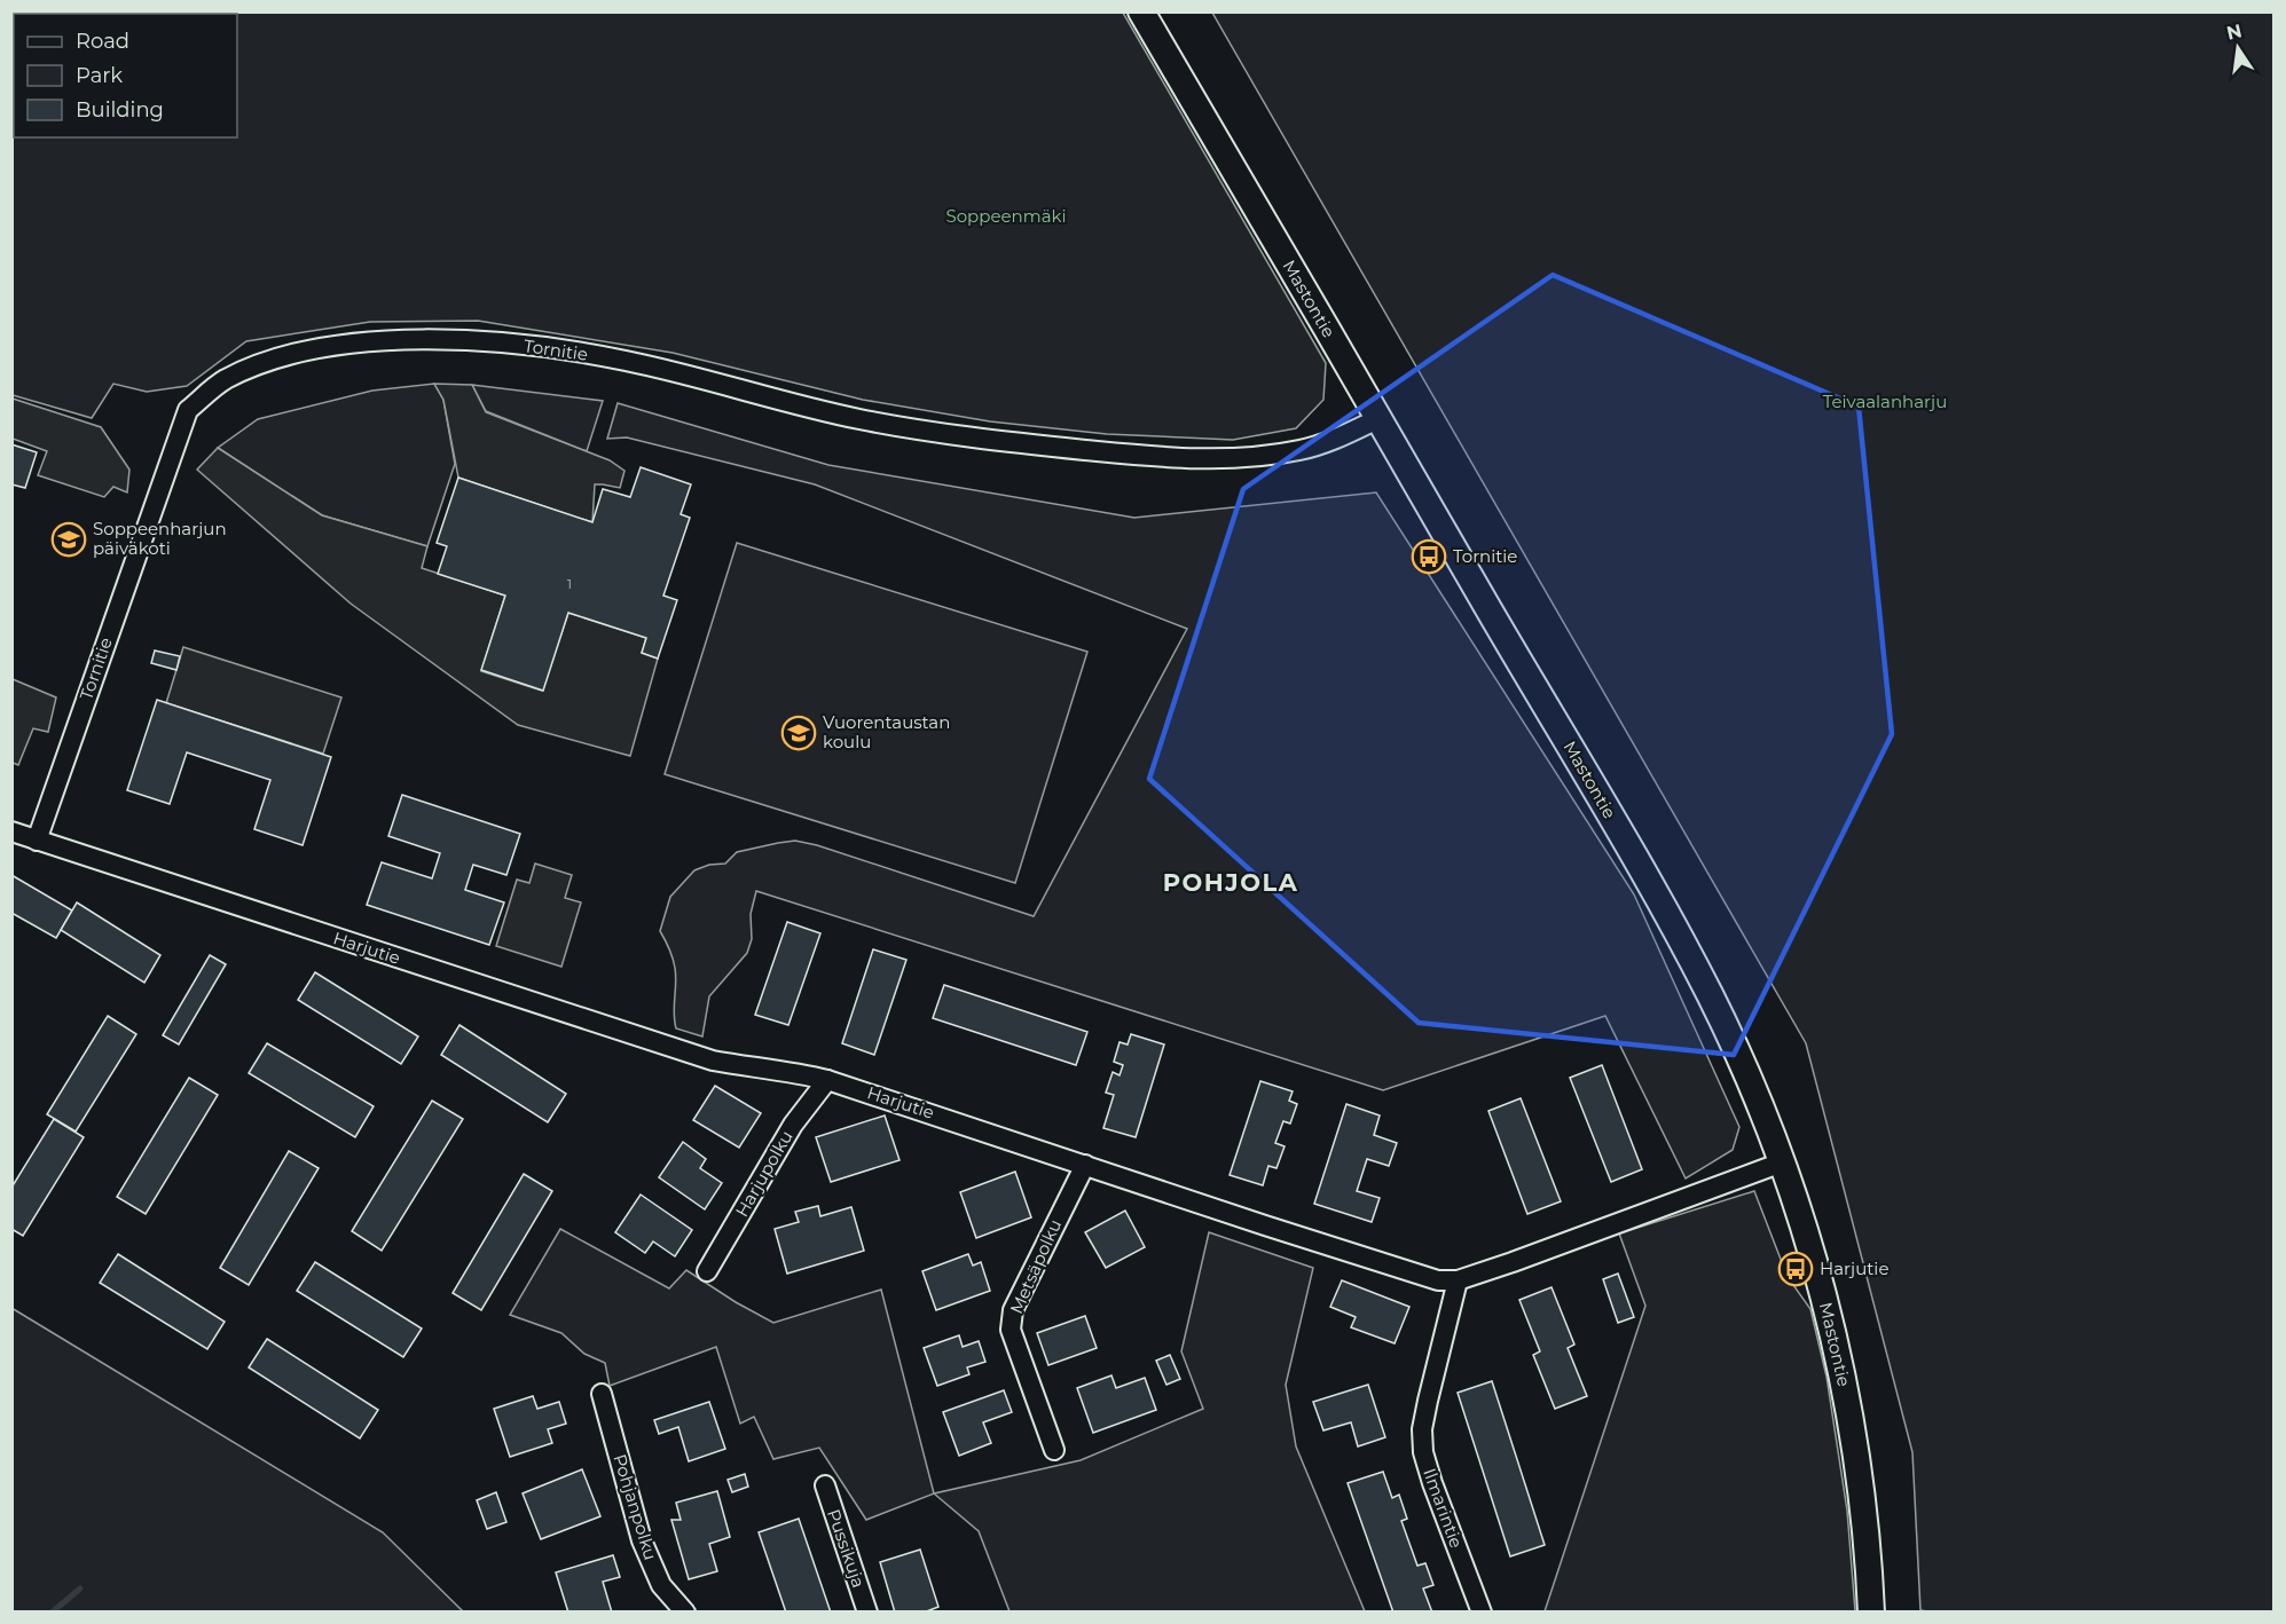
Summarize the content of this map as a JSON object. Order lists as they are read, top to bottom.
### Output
{
  "streets": {
    "main road": ["Mastontie"],
    "street": [
      "Tornitie",
      "Harjutie",
      "Harjupolku",
      "Metsäpolku",
      "Pohjanpolku",
      "Ilmarintie",
      "Pussikuja"
    ]
  },
  "crossings": [
    ["Mastontie", "Tornitie"],
    ["Mastontie", "Harjutie"],
    ["Tornitie", "Harjutie"],
    ["Harjutie", "Harjupolku"],
    ["Harjutie", "Metsäpolku"],
    ["Harjutie", "Ilmarintie"]
  ],
  "districts": ["POHJOLA"],
  "parks": ["Soppeenmäki", "Teivaalanharju"],
  "places": {
    "school or university": ["Soppeenharjun päiväkoti", "Vuorentaustan koulu"],
    "bus stop": ["Tornitie", "Harjutie"]
  },
  "house_numbers": ["1"],
  "legend": ["Road", "Park", "Building"],
  "north": "top"
}
